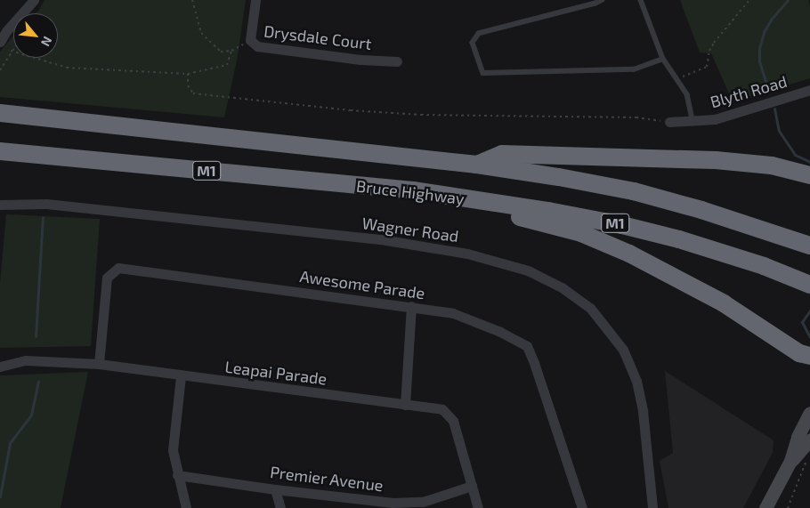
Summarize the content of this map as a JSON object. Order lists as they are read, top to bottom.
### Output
{
  "streets": {
    "highway": ["M1", "Bruce Highway"],
    "street": [
      "Drysdale Court",
      "Blyth Road",
      "Wagner Road",
      "Awesome Parade",
      "Leapai Parade",
      "Premier Avenue"
    ]
  },
  "crossings": [
    ["Awesome Parade", "Leapai Parade"],
    ["Leapai Parade", "Premier Avenue"]
  ],
  "north": "bottom right"
}
